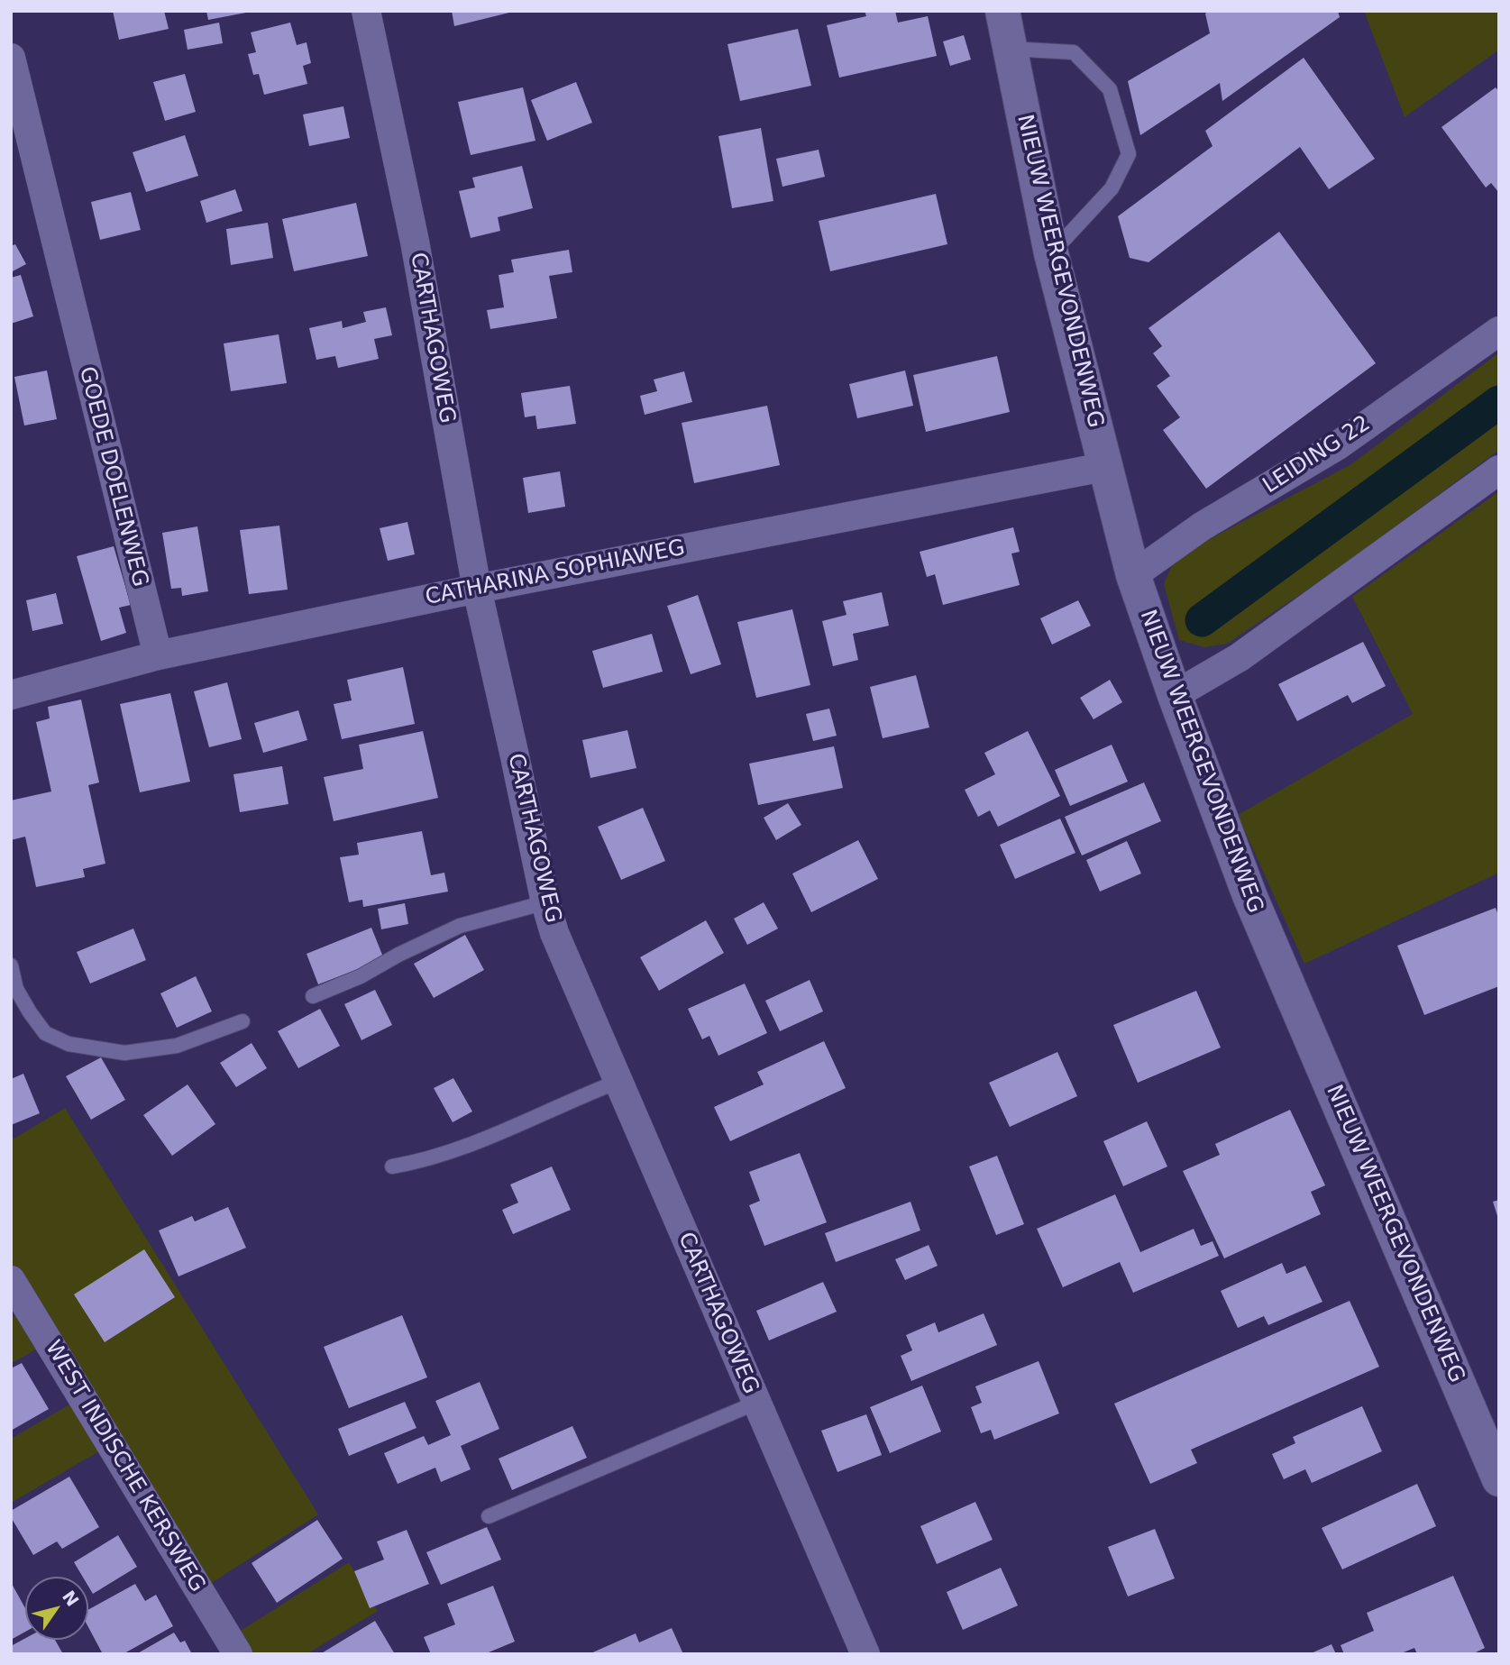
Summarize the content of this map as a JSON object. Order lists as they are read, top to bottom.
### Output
{
  "streets": {
    "street": [
      "NIEUW WEERGEVONDENWEG",
      "CARTHAGOWEG",
      "LEIDING 22",
      "GOEDE DOELENWEG",
      "CATHARINA SOPHIAWEG",
      "WEST INDISCHE KERSWEG"
    ]
  },
  "crossings": [
    ["NIEUW WEERGEVONDENWEG", "LEIDING 22"],
    ["NIEUW WEERGEVONDENWEG", "CATHARINA SOPHIAWEG"],
    ["CARTHAGOWEG", "CATHARINA SOPHIAWEG"],
    ["GOEDE DOELENWEG", "CATHARINA SOPHIAWEG"]
  ],
  "north": "top right"
}
